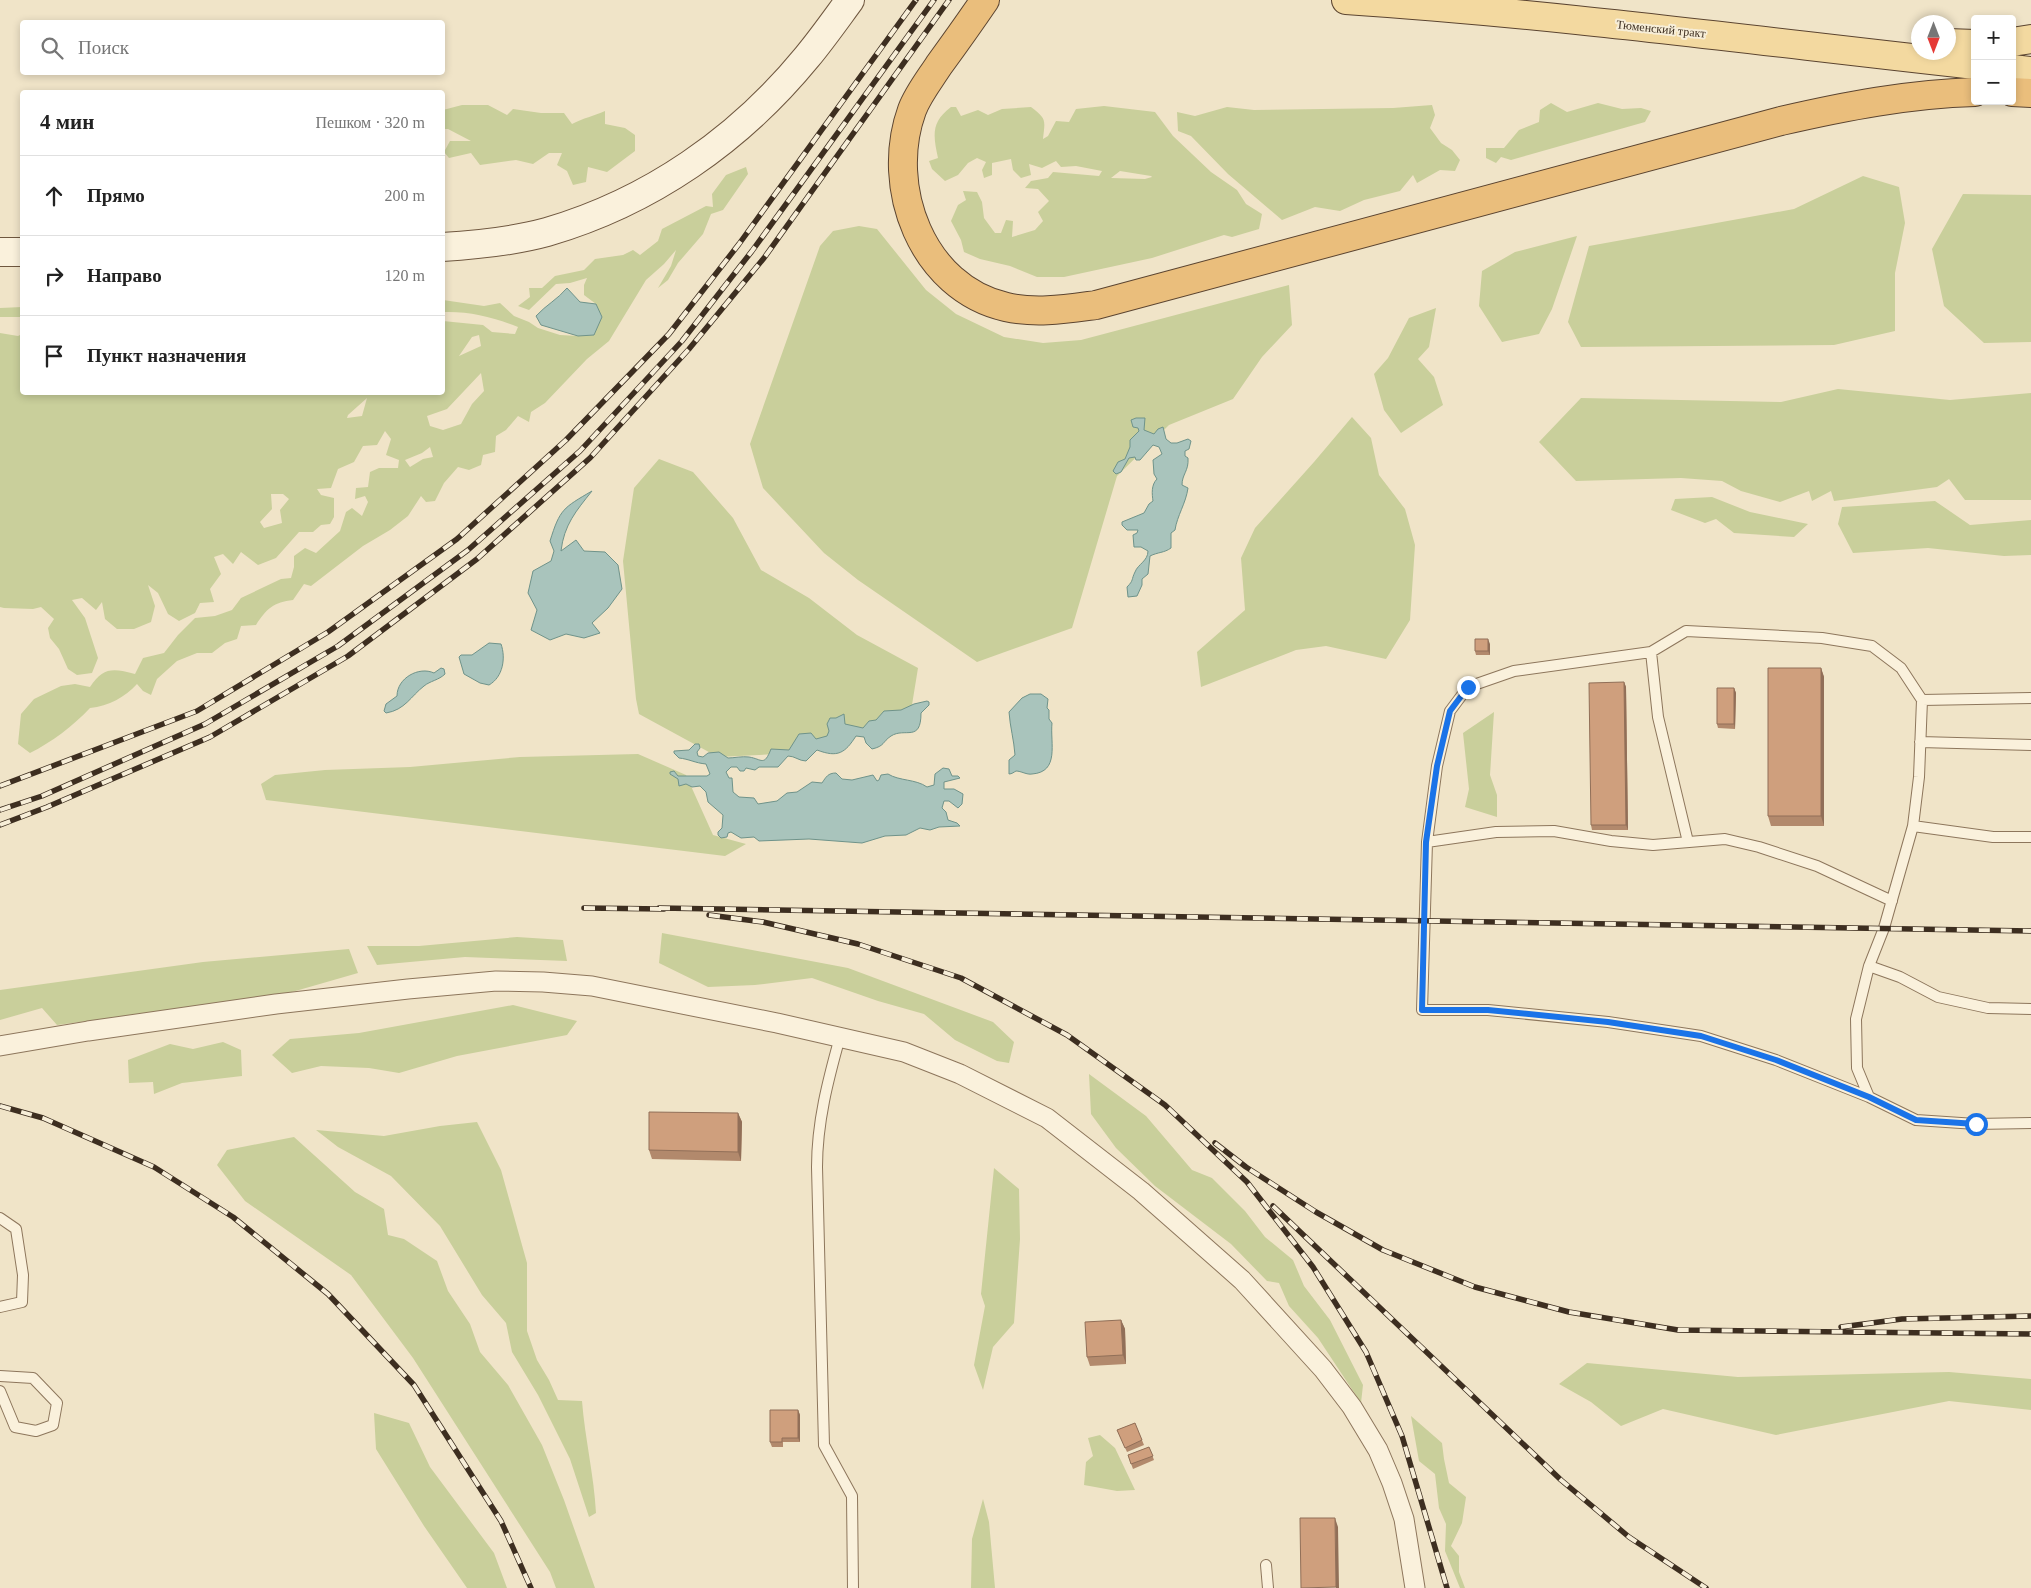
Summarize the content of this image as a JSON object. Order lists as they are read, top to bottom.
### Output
{
  "streets": {
    "main road": ["Тюменский тракт"]
  },
  "north": "bottom",
  "page": {
    "map_buttons": ["+", "−"],
    "search": "Поиск",
    "heading": ["4 мин", "Пешком · 320 m"],
    "list": [
      ["Прямо", "200 m"],
      ["Направо", "120 m"],
      "Пункт назначения"
    ]
  }
}
